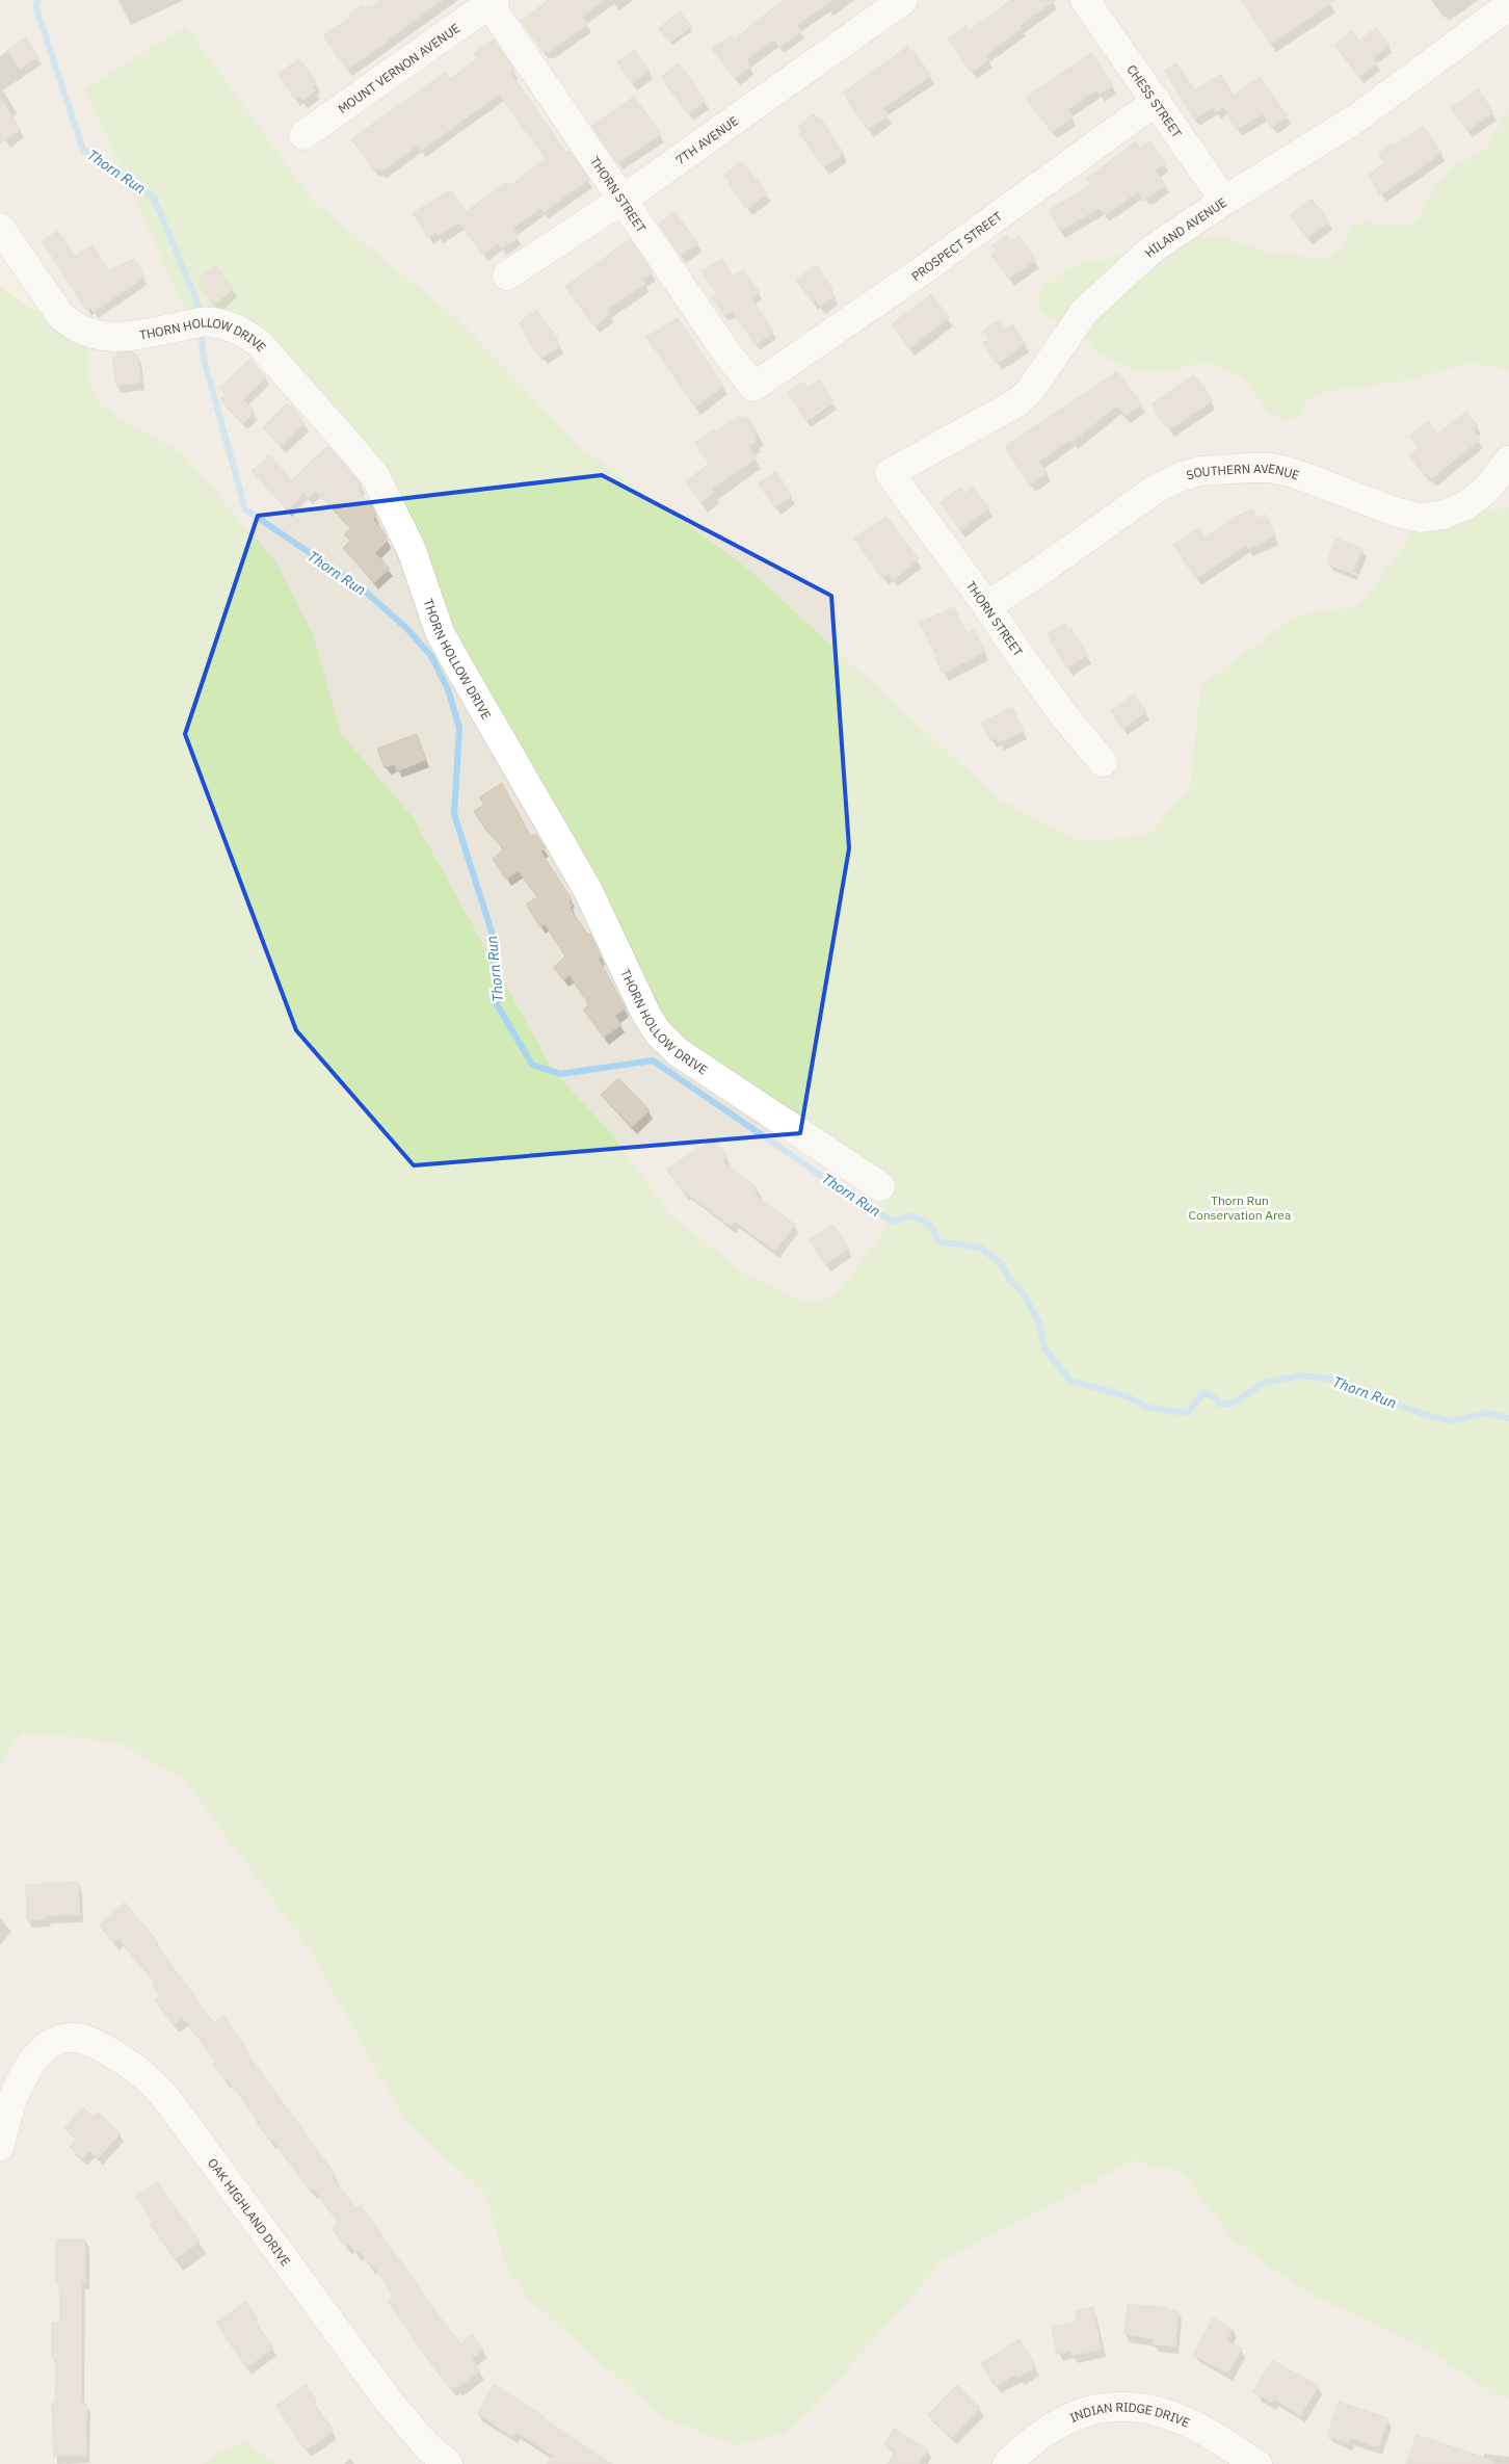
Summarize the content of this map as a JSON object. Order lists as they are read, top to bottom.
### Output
{
  "streets": {
    "street": [
      "MOUNT VERNON AVENUE",
      "CHESS STREET",
      "7TH AVENUE",
      "THORN STREET",
      "HILAND AVENUE",
      "PROSPECT STREET",
      "THORN HOLLOW DRIVE",
      "SOUTHERN AVENUE",
      "OAK HIGHLAND DRIVE",
      "INDIAN RIDGE DRIVE"
    ]
  },
  "crossings": [
    ["MOUNT VERNON AVENUE", "THORN STREET"],
    ["CHESS STREET", "HILAND AVENUE"],
    ["CHESS STREET", "PROSPECT STREET"],
    ["7TH AVENUE", "THORN STREET"],
    ["THORN STREET", "HILAND AVENUE"],
    ["THORN STREET", "PROSPECT STREET"],
    ["THORN STREET", "SOUTHERN AVENUE"]
  ],
  "water": ["Thorn Run"],
  "parks": ["Thorn Run Conservation Area"]
}
